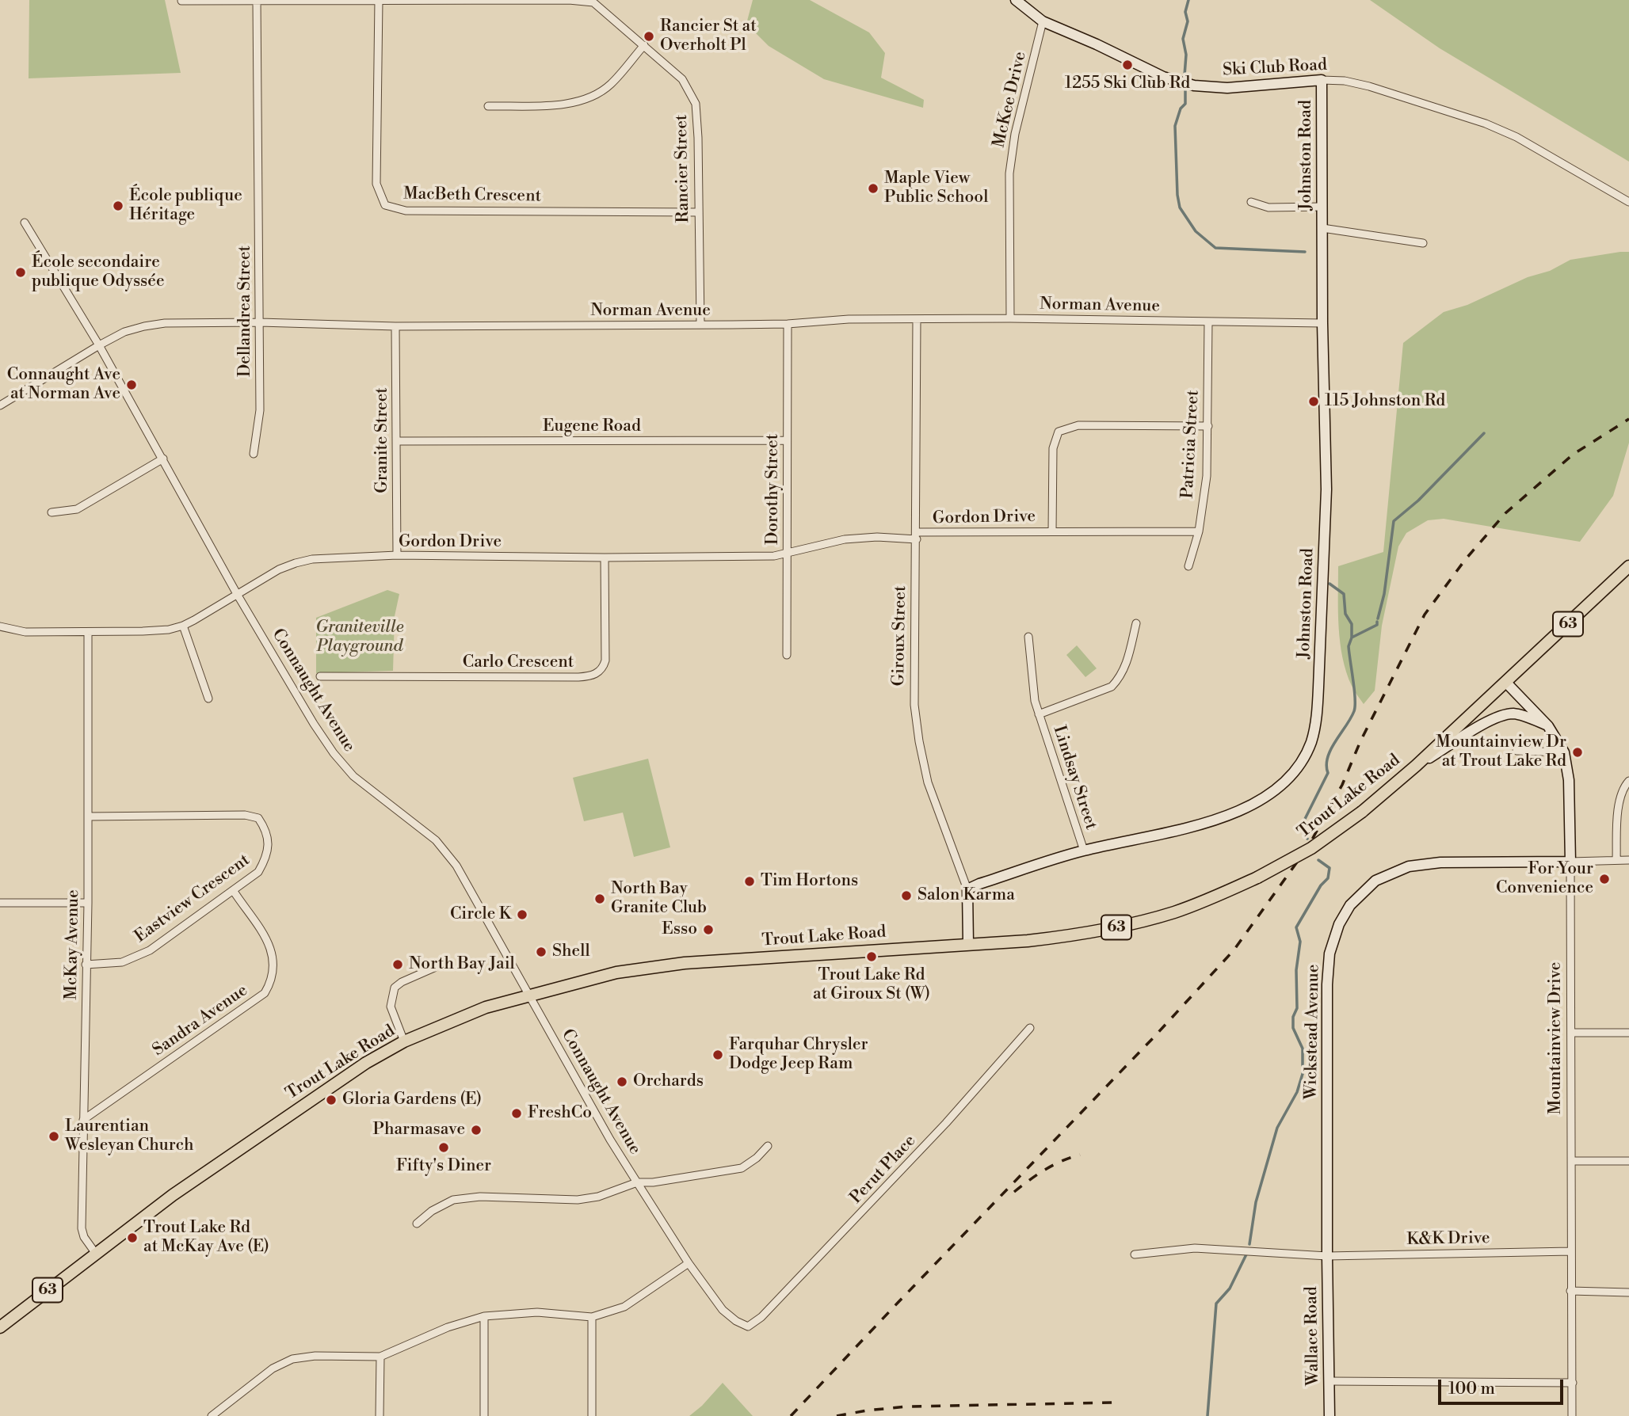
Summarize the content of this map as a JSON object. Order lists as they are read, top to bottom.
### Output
{
  "streets": {
    "main road": ["63", "Trout Lake Road"],
    "street": [
      "Ski Club Road",
      "McKee Drive",
      "Johnston Road",
      "Rancier Street",
      "MacBeth Crescent",
      "Norman Avenue",
      "Dellandrea Street",
      "Eugene Road",
      "Granite Street",
      "Patricia Street",
      "Dorothy Street",
      "Gordon Drive",
      "Giroux Street",
      "Carlo Crescent",
      "Connaught Avenue",
      "Lindsay Street",
      "Eastview Crescent",
      "McKay Avenue",
      "Sandra Avenue",
      "Wickstead Avenue",
      "Mountainview Drive",
      "Perut Place",
      "K&K Drive",
      "Wallace Road"
    ]
  },
  "crossings": [
    ["Ski Club Road", "McKee Drive"],
    ["Ski Club Road", "Johnston Road"],
    ["McKee Drive", "Norman Avenue"],
    ["Johnston Road", "Norman Avenue"],
    ["Johnston Road", "Giroux Street"],
    ["Johnston Road", "Lindsay Street"],
    ["Rancier Street", "MacBeth Crescent"],
    ["Rancier Street", "Norman Avenue"],
    ["Rancier Street", "Dellandrea Street"],
    ["Norman Avenue", "Dellandrea Street"],
    ["Norman Avenue", "Granite Street"],
    ["Norman Avenue", "Patricia Street"],
    ["Norman Avenue", "Dorothy Street"],
    ["Norman Avenue", "Giroux Street"],
    ["Norman Avenue", "Connaught Avenue"],
    ["Eugene Road", "Granite Street"],
    ["Eugene Road", "Dorothy Street"],
    ["Granite Street", "Gordon Drive"],
    ["Patricia Street", "Gordon Drive"],
    ["Dorothy Street", "Gordon Drive"],
    ["Gordon Drive", "Giroux Street"],
    ["Gordon Drive", "Carlo Crescent"],
    ["Gordon Drive", "Connaught Avenue"],
    ["Gordon Drive", "McKay Avenue"],
    ["Giroux Street", "Trout Lake Road"],
    ["Connaught Avenue", "Trout Lake Road"],
    ["Connaught Avenue", "Perut Place"],
    ["Trout Lake Road", "McKay Avenue"],
    ["Trout Lake Road", "Mountainview Drive"],
    ["Eastview Crescent", "McKay Avenue"],
    ["Eastview Crescent", "Sandra Avenue"],
    ["McKay Avenue", "Sandra Avenue"],
    ["Wickstead Avenue", "Mountainview Drive"],
    ["Wickstead Avenue", "K&K Drive"],
    ["Wickstead Avenue", "Wallace Road"],
    ["Mountainview Drive", "K&K Drive"],
    ["K&K Drive", "Wallace Road"]
  ],
  "parks": ["Graniteville Playground"],
  "places": [
    "Rancier St at Overholt Pl",
    "1255 Ski Club Rd",
    "Maple View Public School",
    "École publique Héritage",
    "École secondaire publique Odyssée",
    "Connaught Ave at Norman Ave",
    "115 Johnston Rd",
    "Mountainview Dr at Trout Lake Rd",
    "For Your Convenience",
    "Tim Hortons",
    "Salon Karma",
    "North Bay Granite Club",
    "Circle K",
    "Esso",
    "Shell",
    "Trout Lake Rd at Giroux St (W)",
    "North Bay Jail",
    "Farquhar Chrysler Dodge Jeep Ram",
    "Orchards",
    "Gloria Gardens (E)",
    "FreshCo",
    "Pharmasave",
    "Laurentian Wesleyan Church",
    "Fifty's Diner",
    "Trout Lake Rd at McKay Ave (E)"
  ],
  "scale_bar": "100 m"
}
